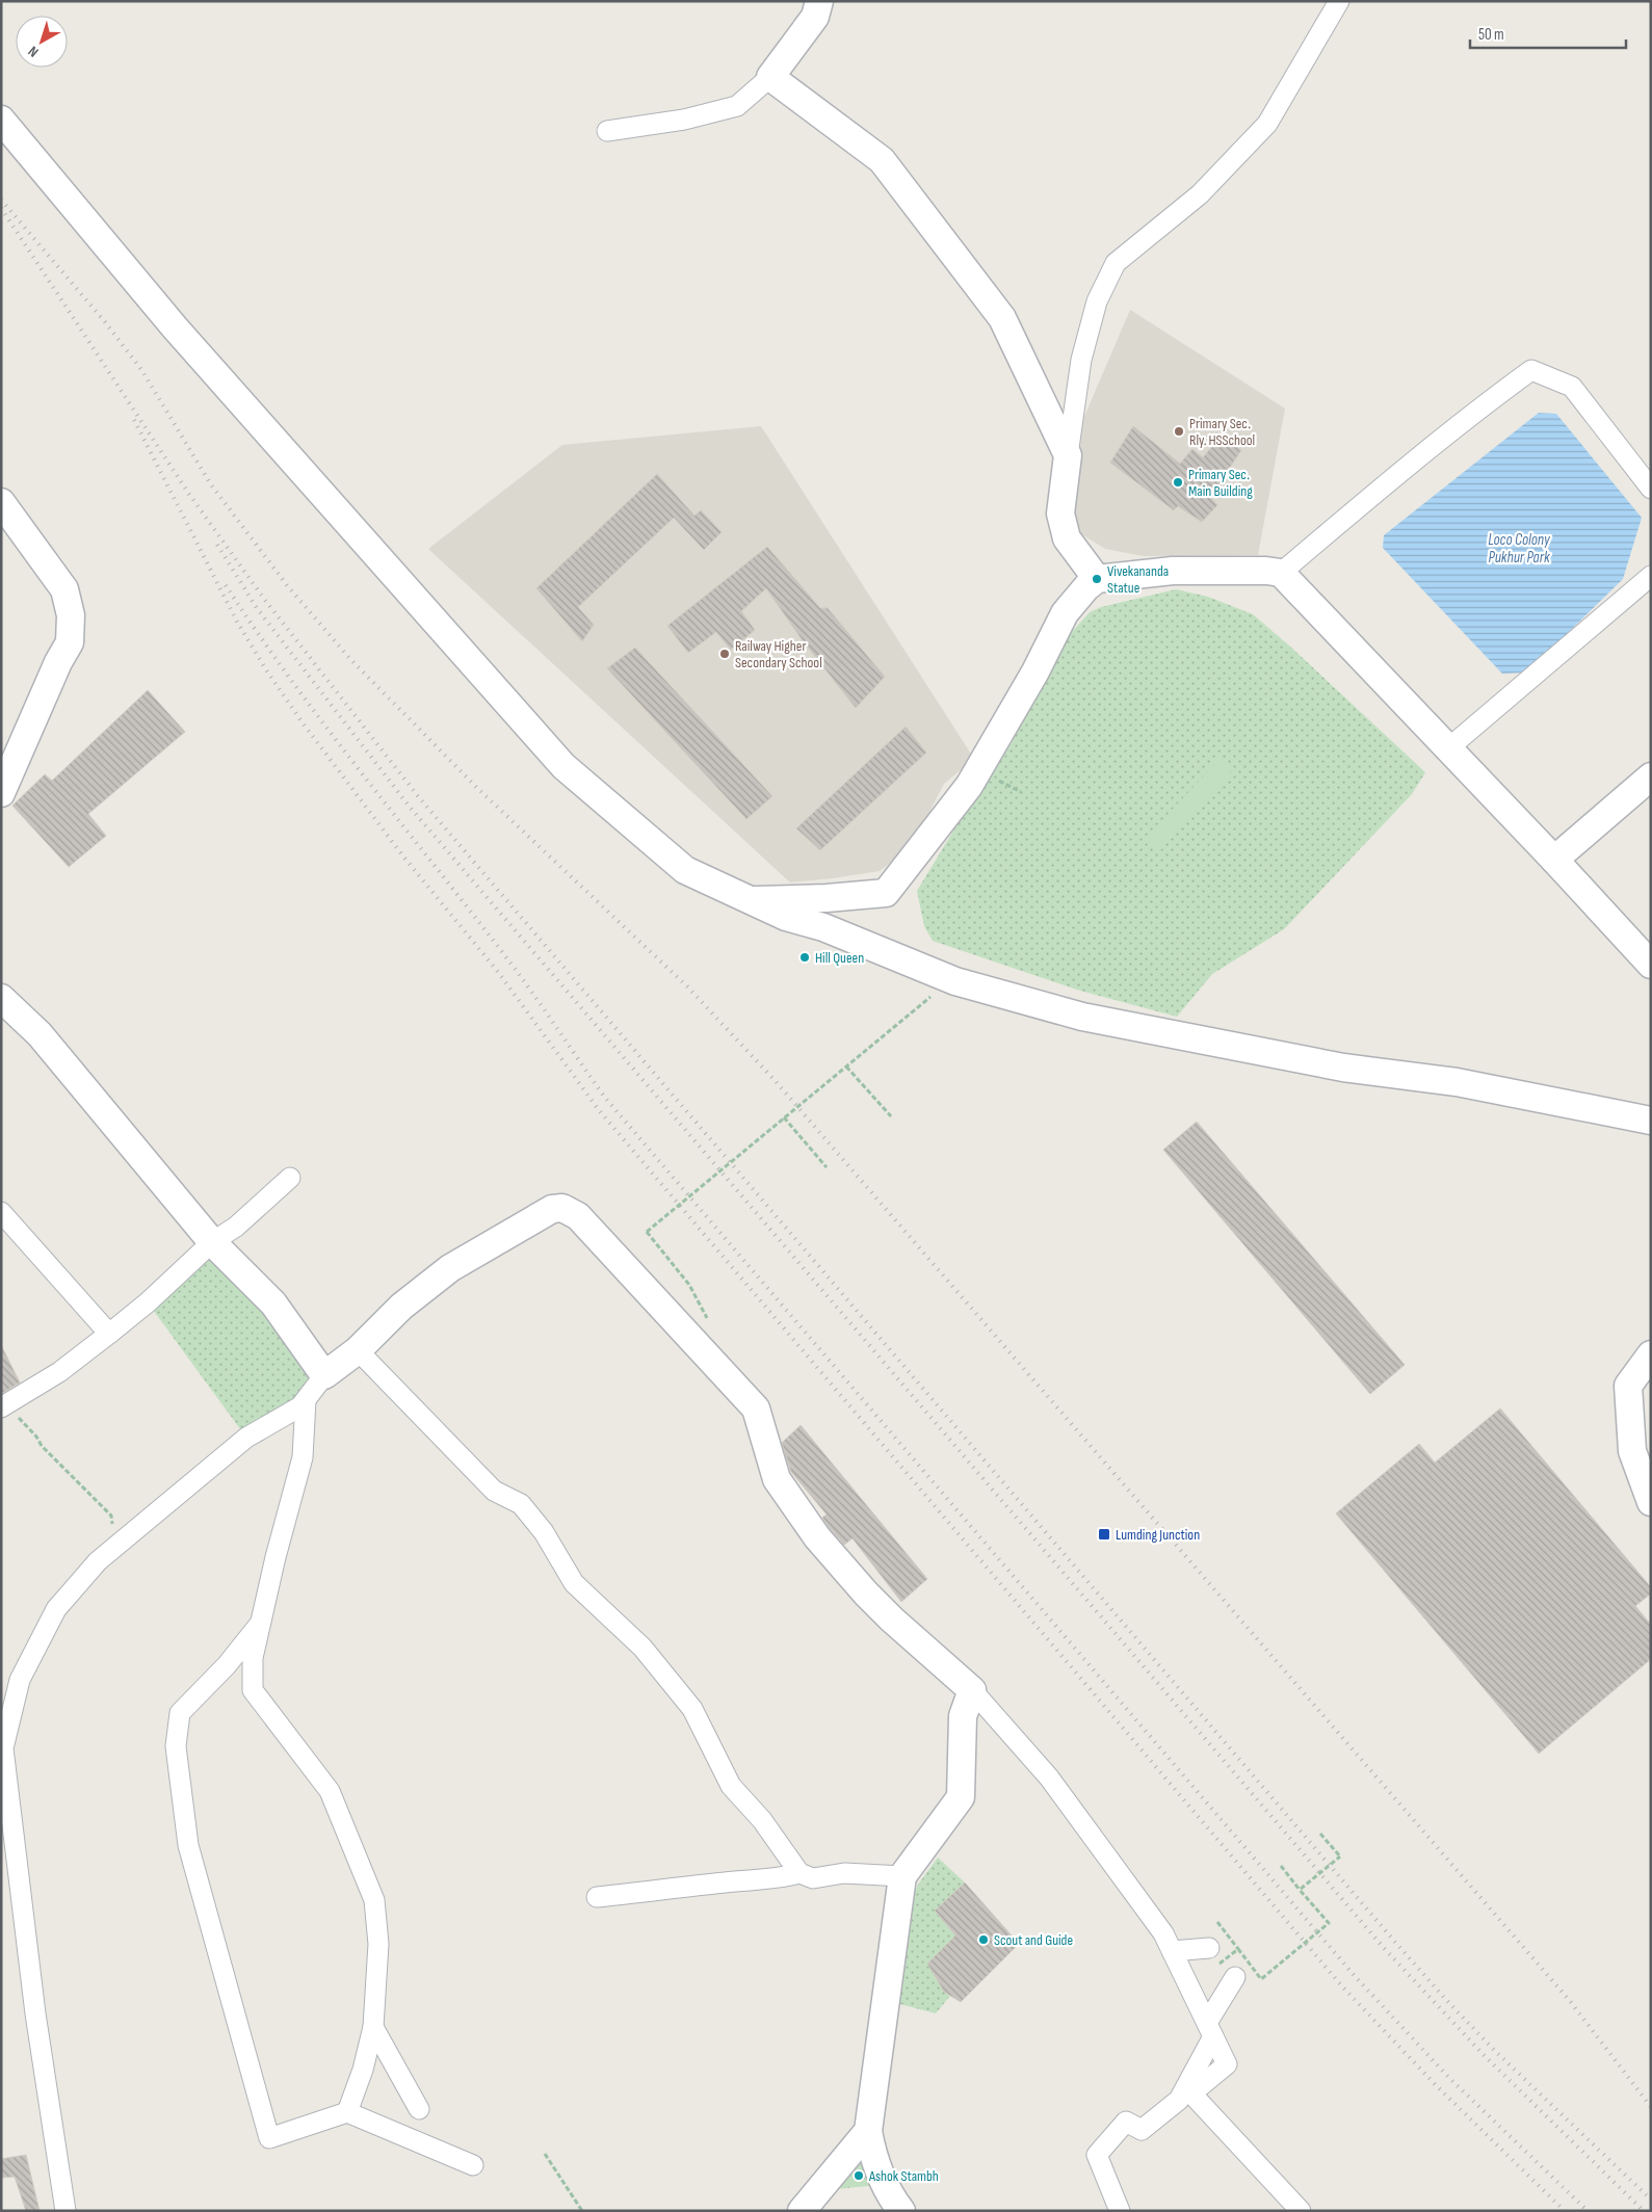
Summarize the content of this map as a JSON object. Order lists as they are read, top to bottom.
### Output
{
  "water": ["Loco Colony Pukhur Park"],
  "places": {
    "other": [
      "Primary Sec. Rly. HSSchool",
      "Primary Sec. Main Building",
      "Vivekananda Statue",
      "Railway Higher Secondary School",
      "Hill Queen",
      "Scout and Guide",
      "Ashok Stambh"
    ],
    "transit": ["Lumding Junction"]
  },
  "scale_bar": "50 m",
  "north": "bottom left"
}
